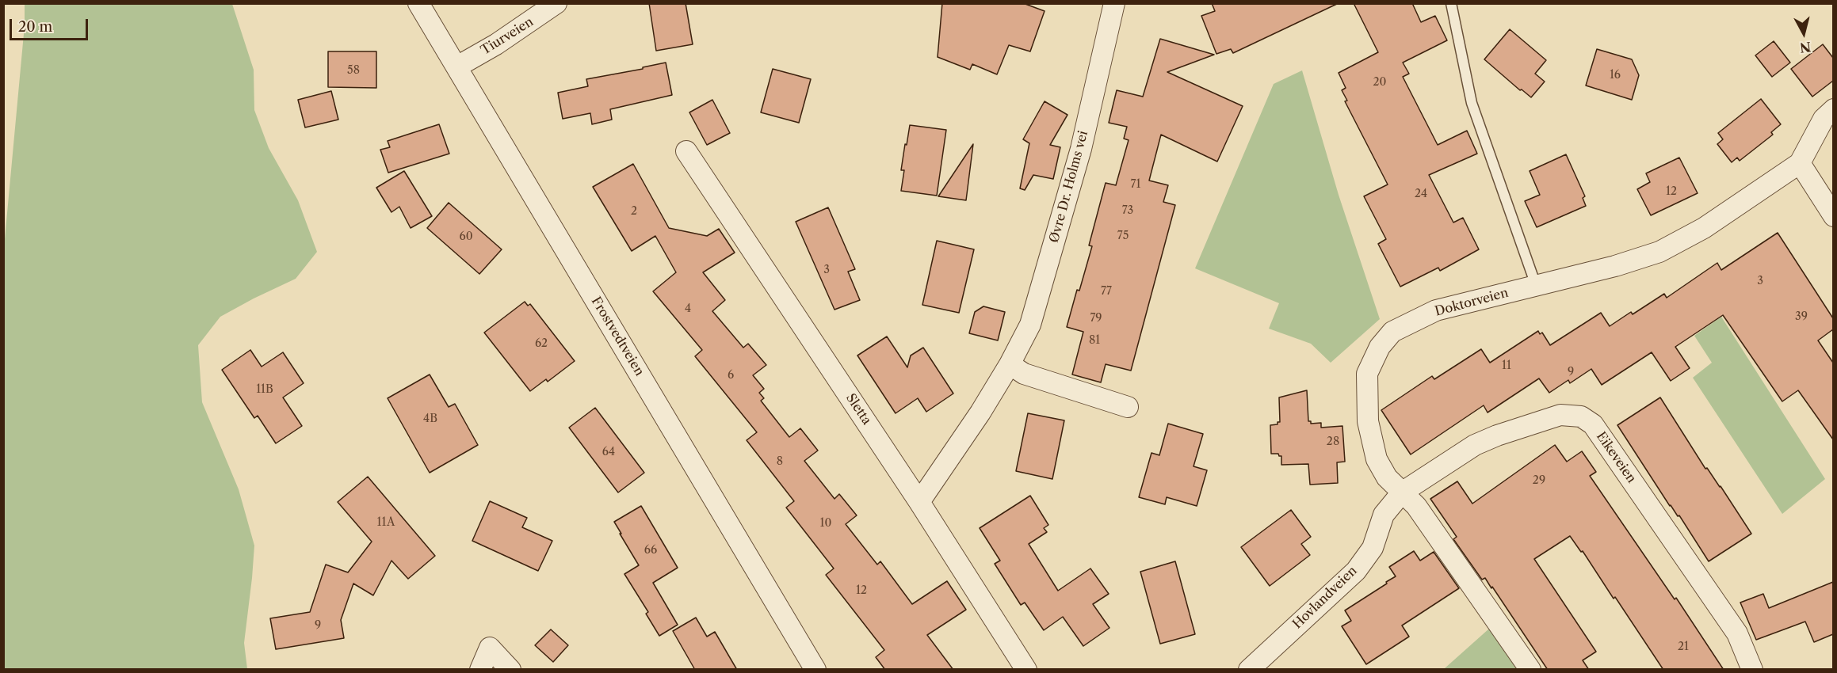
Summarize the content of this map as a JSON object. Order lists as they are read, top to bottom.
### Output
{
  "streets": {
    "street": [
      "Tiurveien",
      "Øvre Dr. Holms vei",
      "Doktorveien",
      "Frostvedtveien",
      "Sletta",
      "Eikeveien",
      "Hovlandveien"
    ]
  },
  "crossings": [
    ["Tiurveien", "Frostvedtveien"],
    ["Øvre Dr. Holms vei", "Sletta"],
    ["Doktorveien", "Eikeveien"],
    ["Doktorveien", "Hovlandveien"],
    ["Eikeveien", "Hovlandveien"]
  ],
  "house_numbers": [
    "58",
    "16",
    "20",
    "71",
    "12",
    "24",
    "73",
    "2",
    "75",
    "60",
    "3",
    "3",
    "77",
    "4",
    "39",
    "79",
    "81",
    "62",
    "11",
    "9",
    "6",
    "11B",
    "4B",
    "28",
    "64",
    "8",
    "29",
    "11A",
    "10",
    "66",
    "12",
    "9",
    "21"
  ],
  "scale_bar": "20 m",
  "north": "bottom"
}
